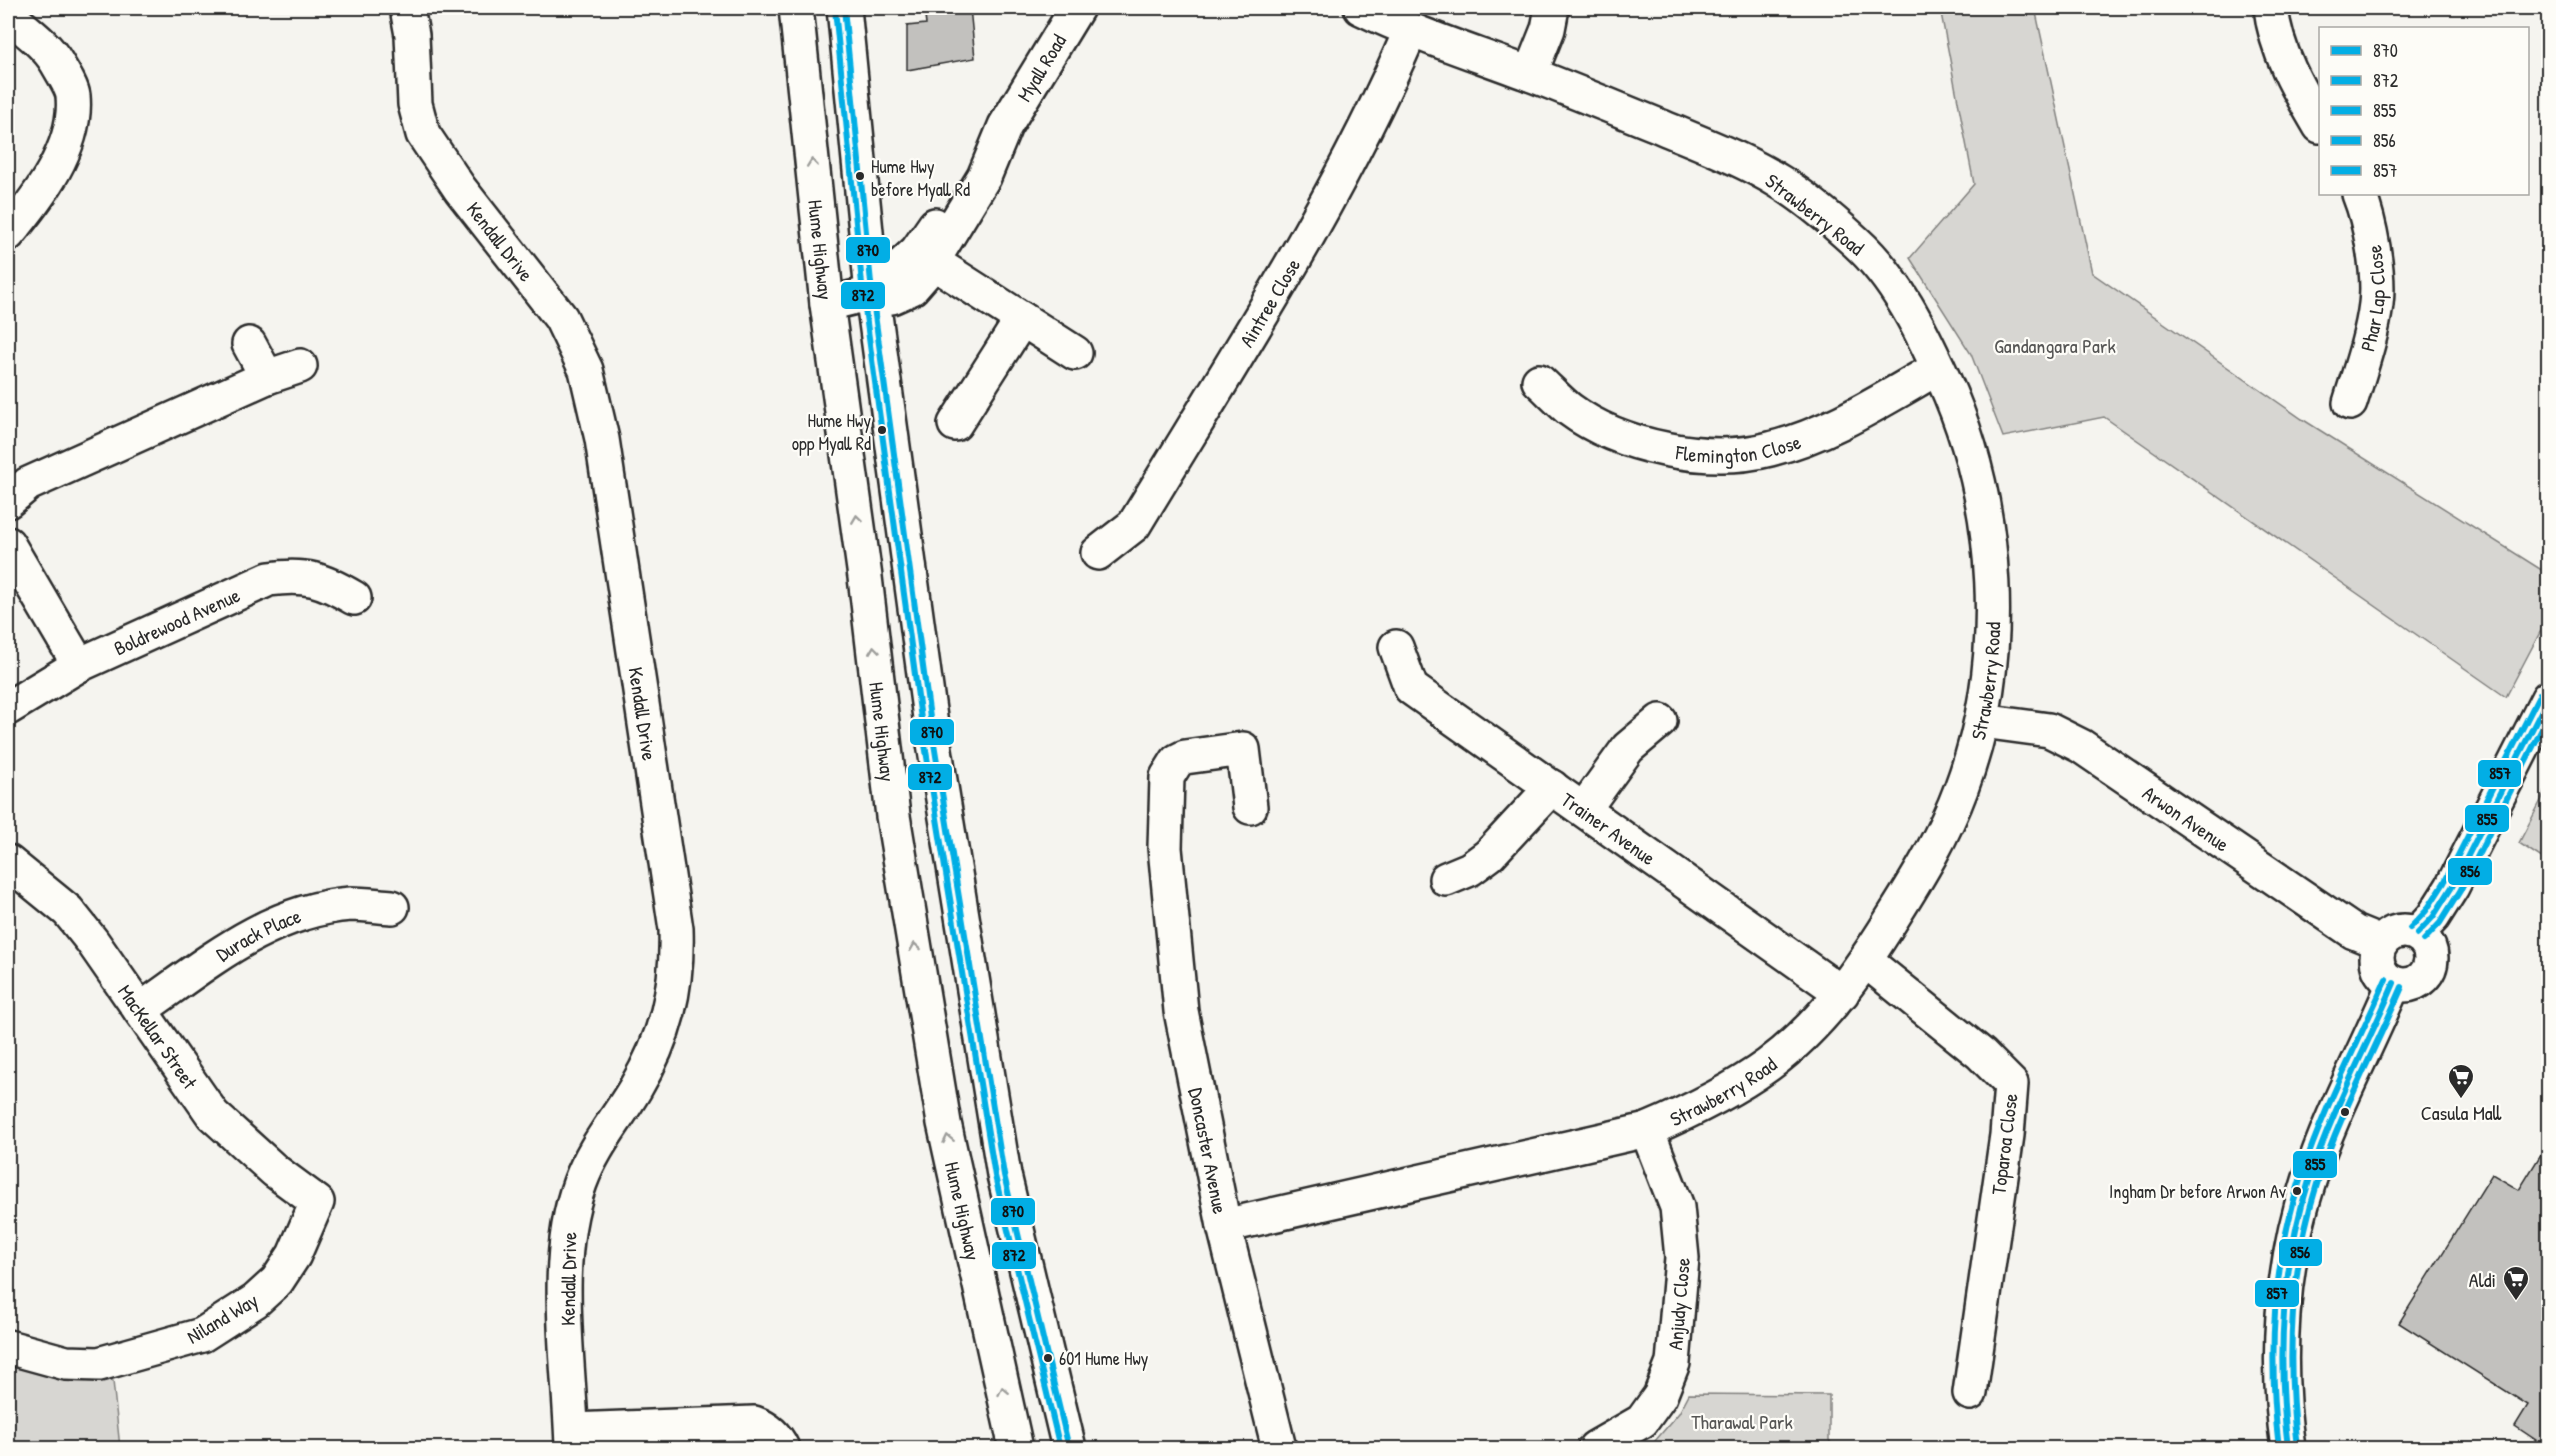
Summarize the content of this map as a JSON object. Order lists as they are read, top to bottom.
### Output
{
  "streets": {
    "main road": [
      "Myall Road",
      "Strawberry Road",
      "Kendall Drive",
      "Hume Highway",
      "Phar Lap Close",
      "Aintree Close",
      "Flemington Close",
      "Boldrewood Avenue",
      "Arwon Avenue",
      "Trainer Avenue",
      "Durack Place",
      "MacKellar Street",
      "Toparoa Close",
      "Doncaster Avenue",
      "Anjudy Close",
      "Niland Way"
    ]
  },
  "crossings": [
    ["Myall Road", "Hume Highway"],
    ["Strawberry Road", "Aintree Close"],
    ["Strawberry Road", "Flemington Close"],
    ["Strawberry Road", "Arwon Avenue"],
    ["Strawberry Road", "Trainer Avenue"],
    ["Strawberry Road", "Toparoa Close"],
    ["Strawberry Road", "Doncaster Avenue"],
    ["Strawberry Road", "Anjudy Close"],
    ["Durack Place", "MacKellar Street"],
    ["MacKellar Street", "Niland Way"]
  ],
  "parks": ["Gandangara Park", "Tharawal Park"],
  "places": {
    "other": [
      "Hume Hwy before Myall Rd",
      "Hume Hwy opp Myall Rd",
      "Ingham Dr before Arwon Av",
      "601 Hume Hwy"
    ],
    "supermarket": ["Casula Mall", "Aldi"]
  },
  "lines": [
    "transit line 870",
    "transit line 872",
    "transit line 857",
    "transit line 855",
    "transit line 856"
  ],
  "legend": [
    "870",
    "872",
    "855",
    "856",
    "857"
  ]
}
